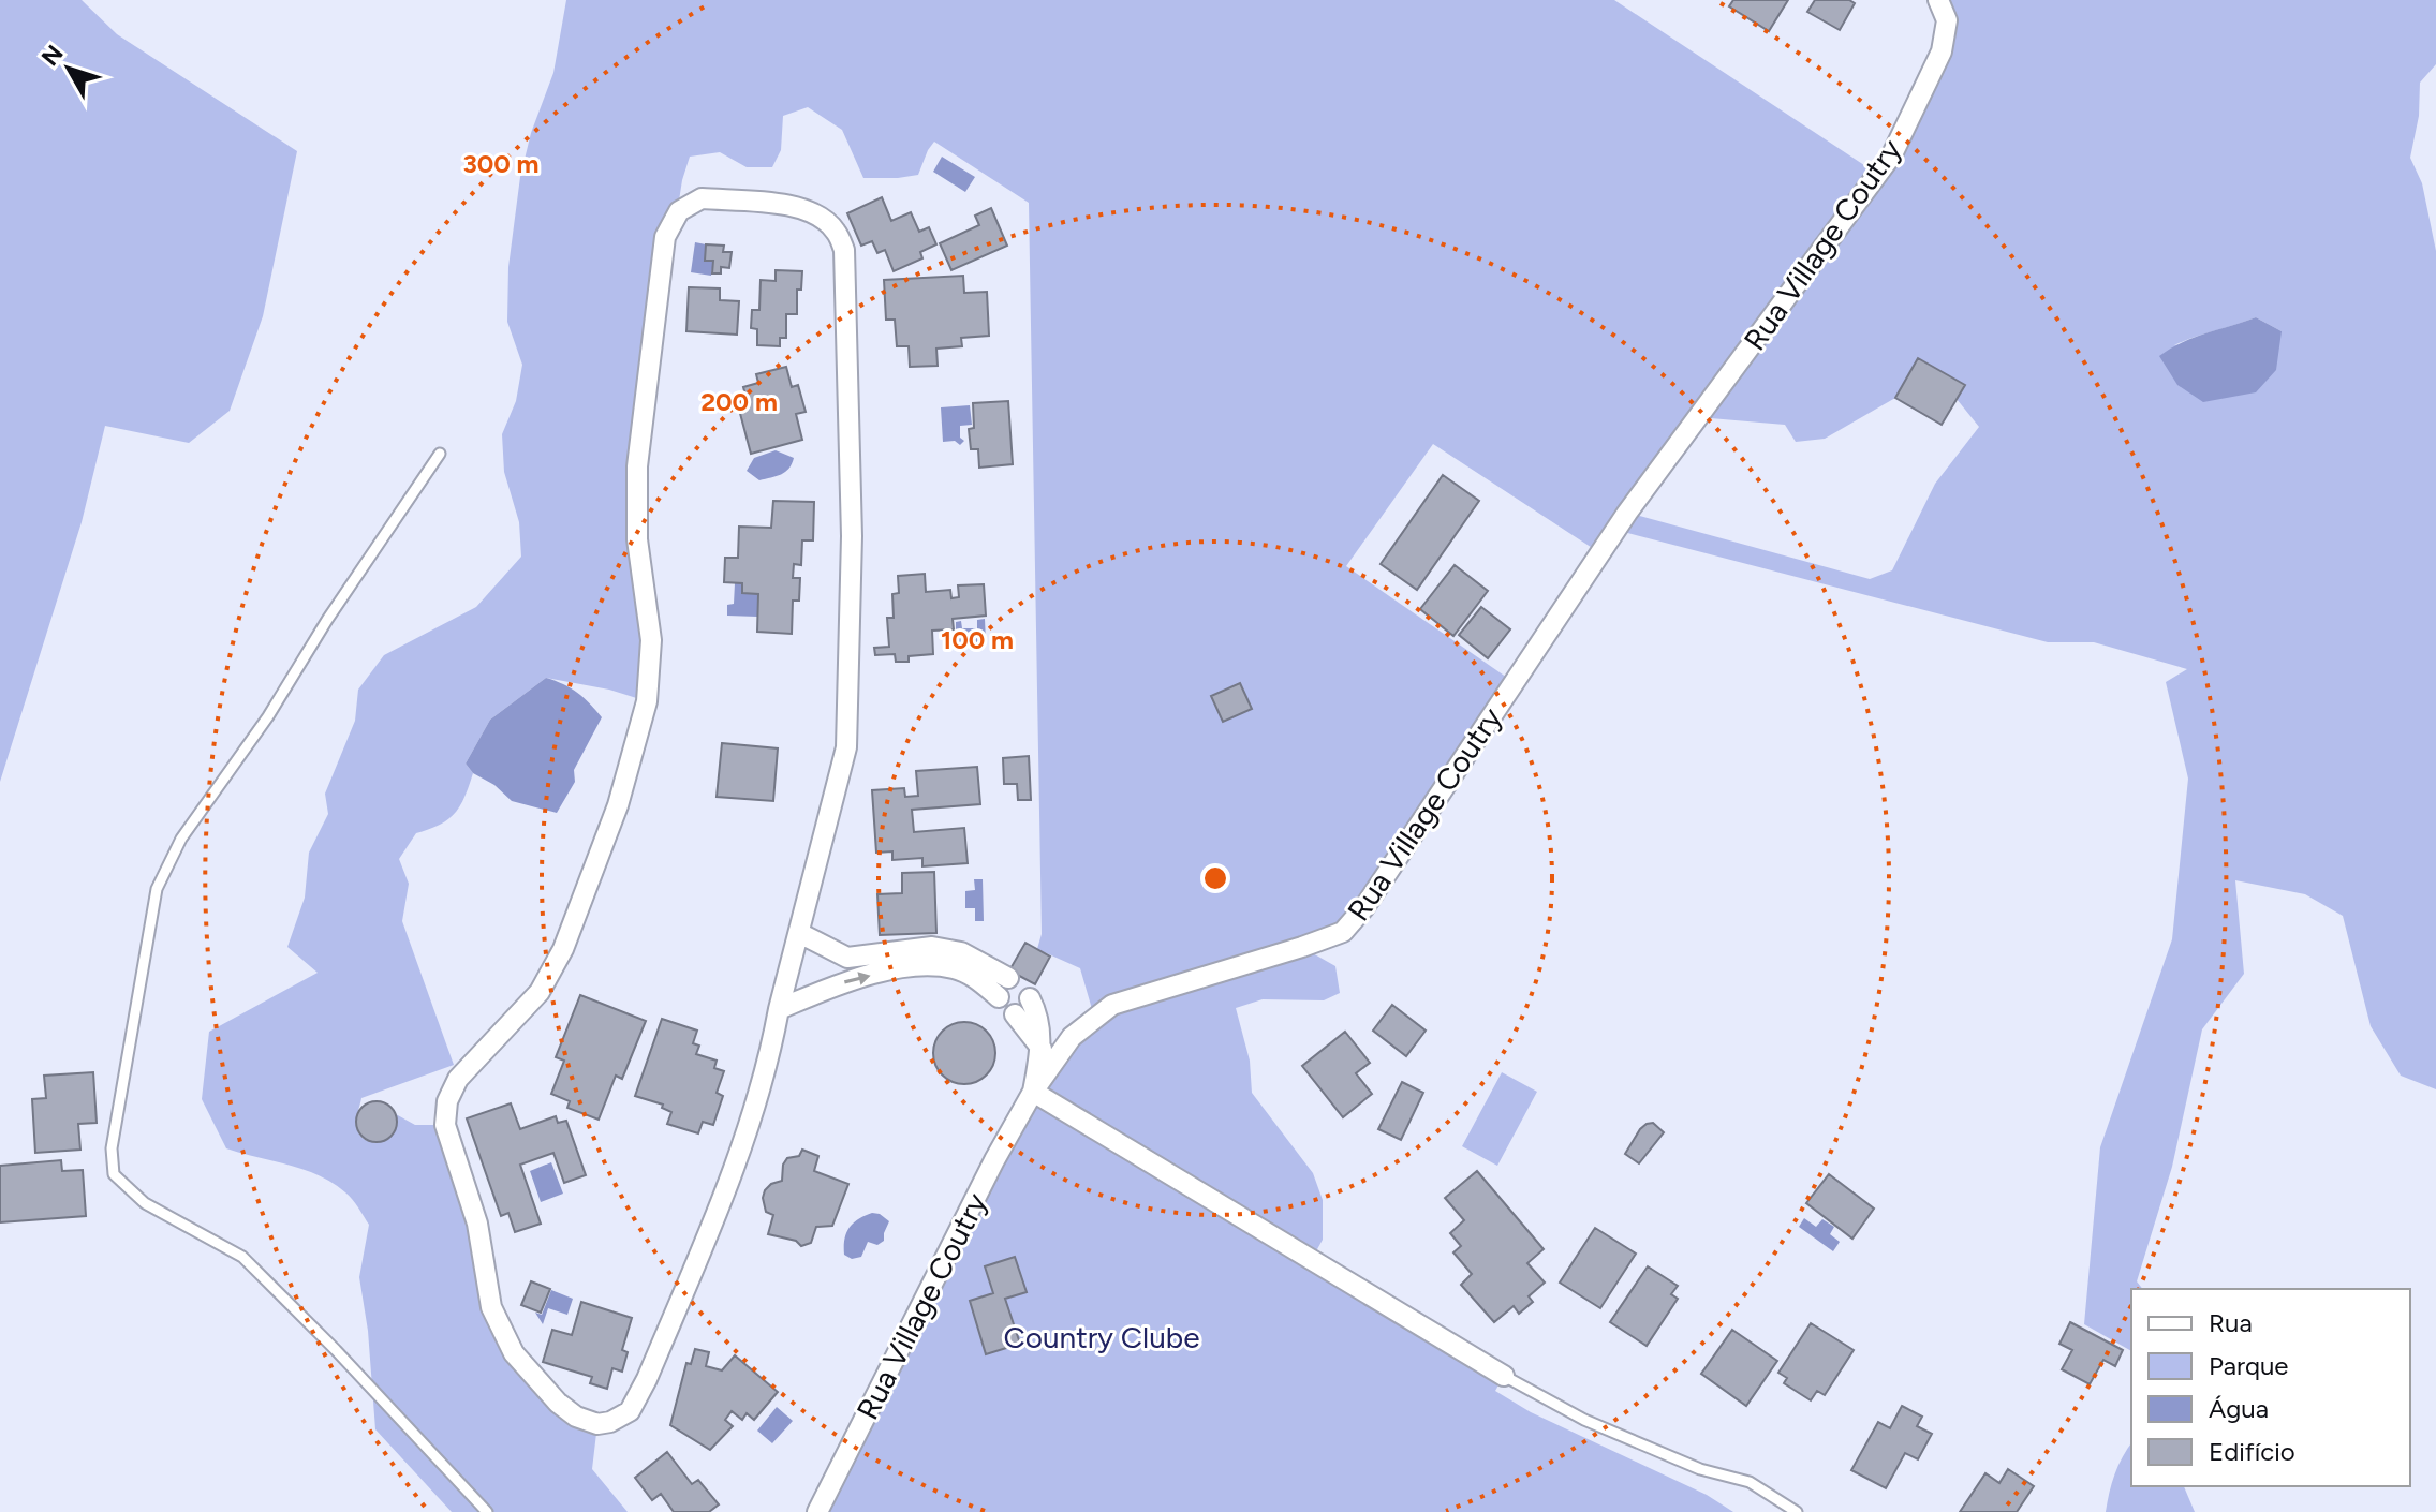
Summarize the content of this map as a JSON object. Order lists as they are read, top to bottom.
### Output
{
  "streets": {
    "street": ["Rua Village Coutry"]
  },
  "parks": ["Country Clube"],
  "legend": [
    "Rua",
    "Parque",
    "Água",
    "Edifício"
  ],
  "north": "top left",
  "rings": ["300 m", "200 m", "100 m"]
}
